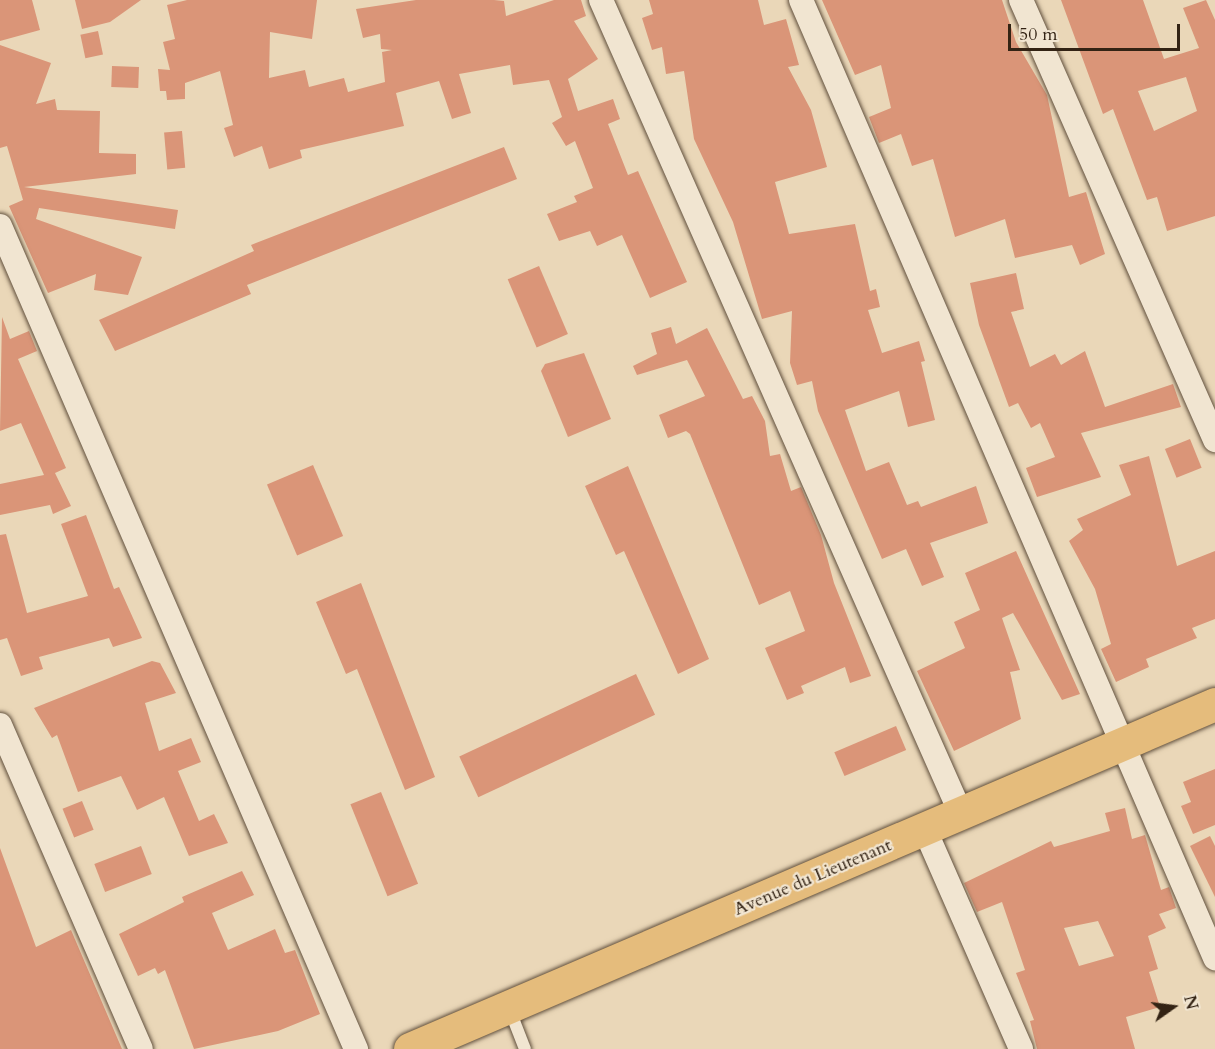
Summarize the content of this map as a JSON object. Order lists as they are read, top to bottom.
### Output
{
  "streets": {
    "main road": ["Avenue du Lieutenant"]
  },
  "scale_bar": "50 m",
  "north": "right"
}
